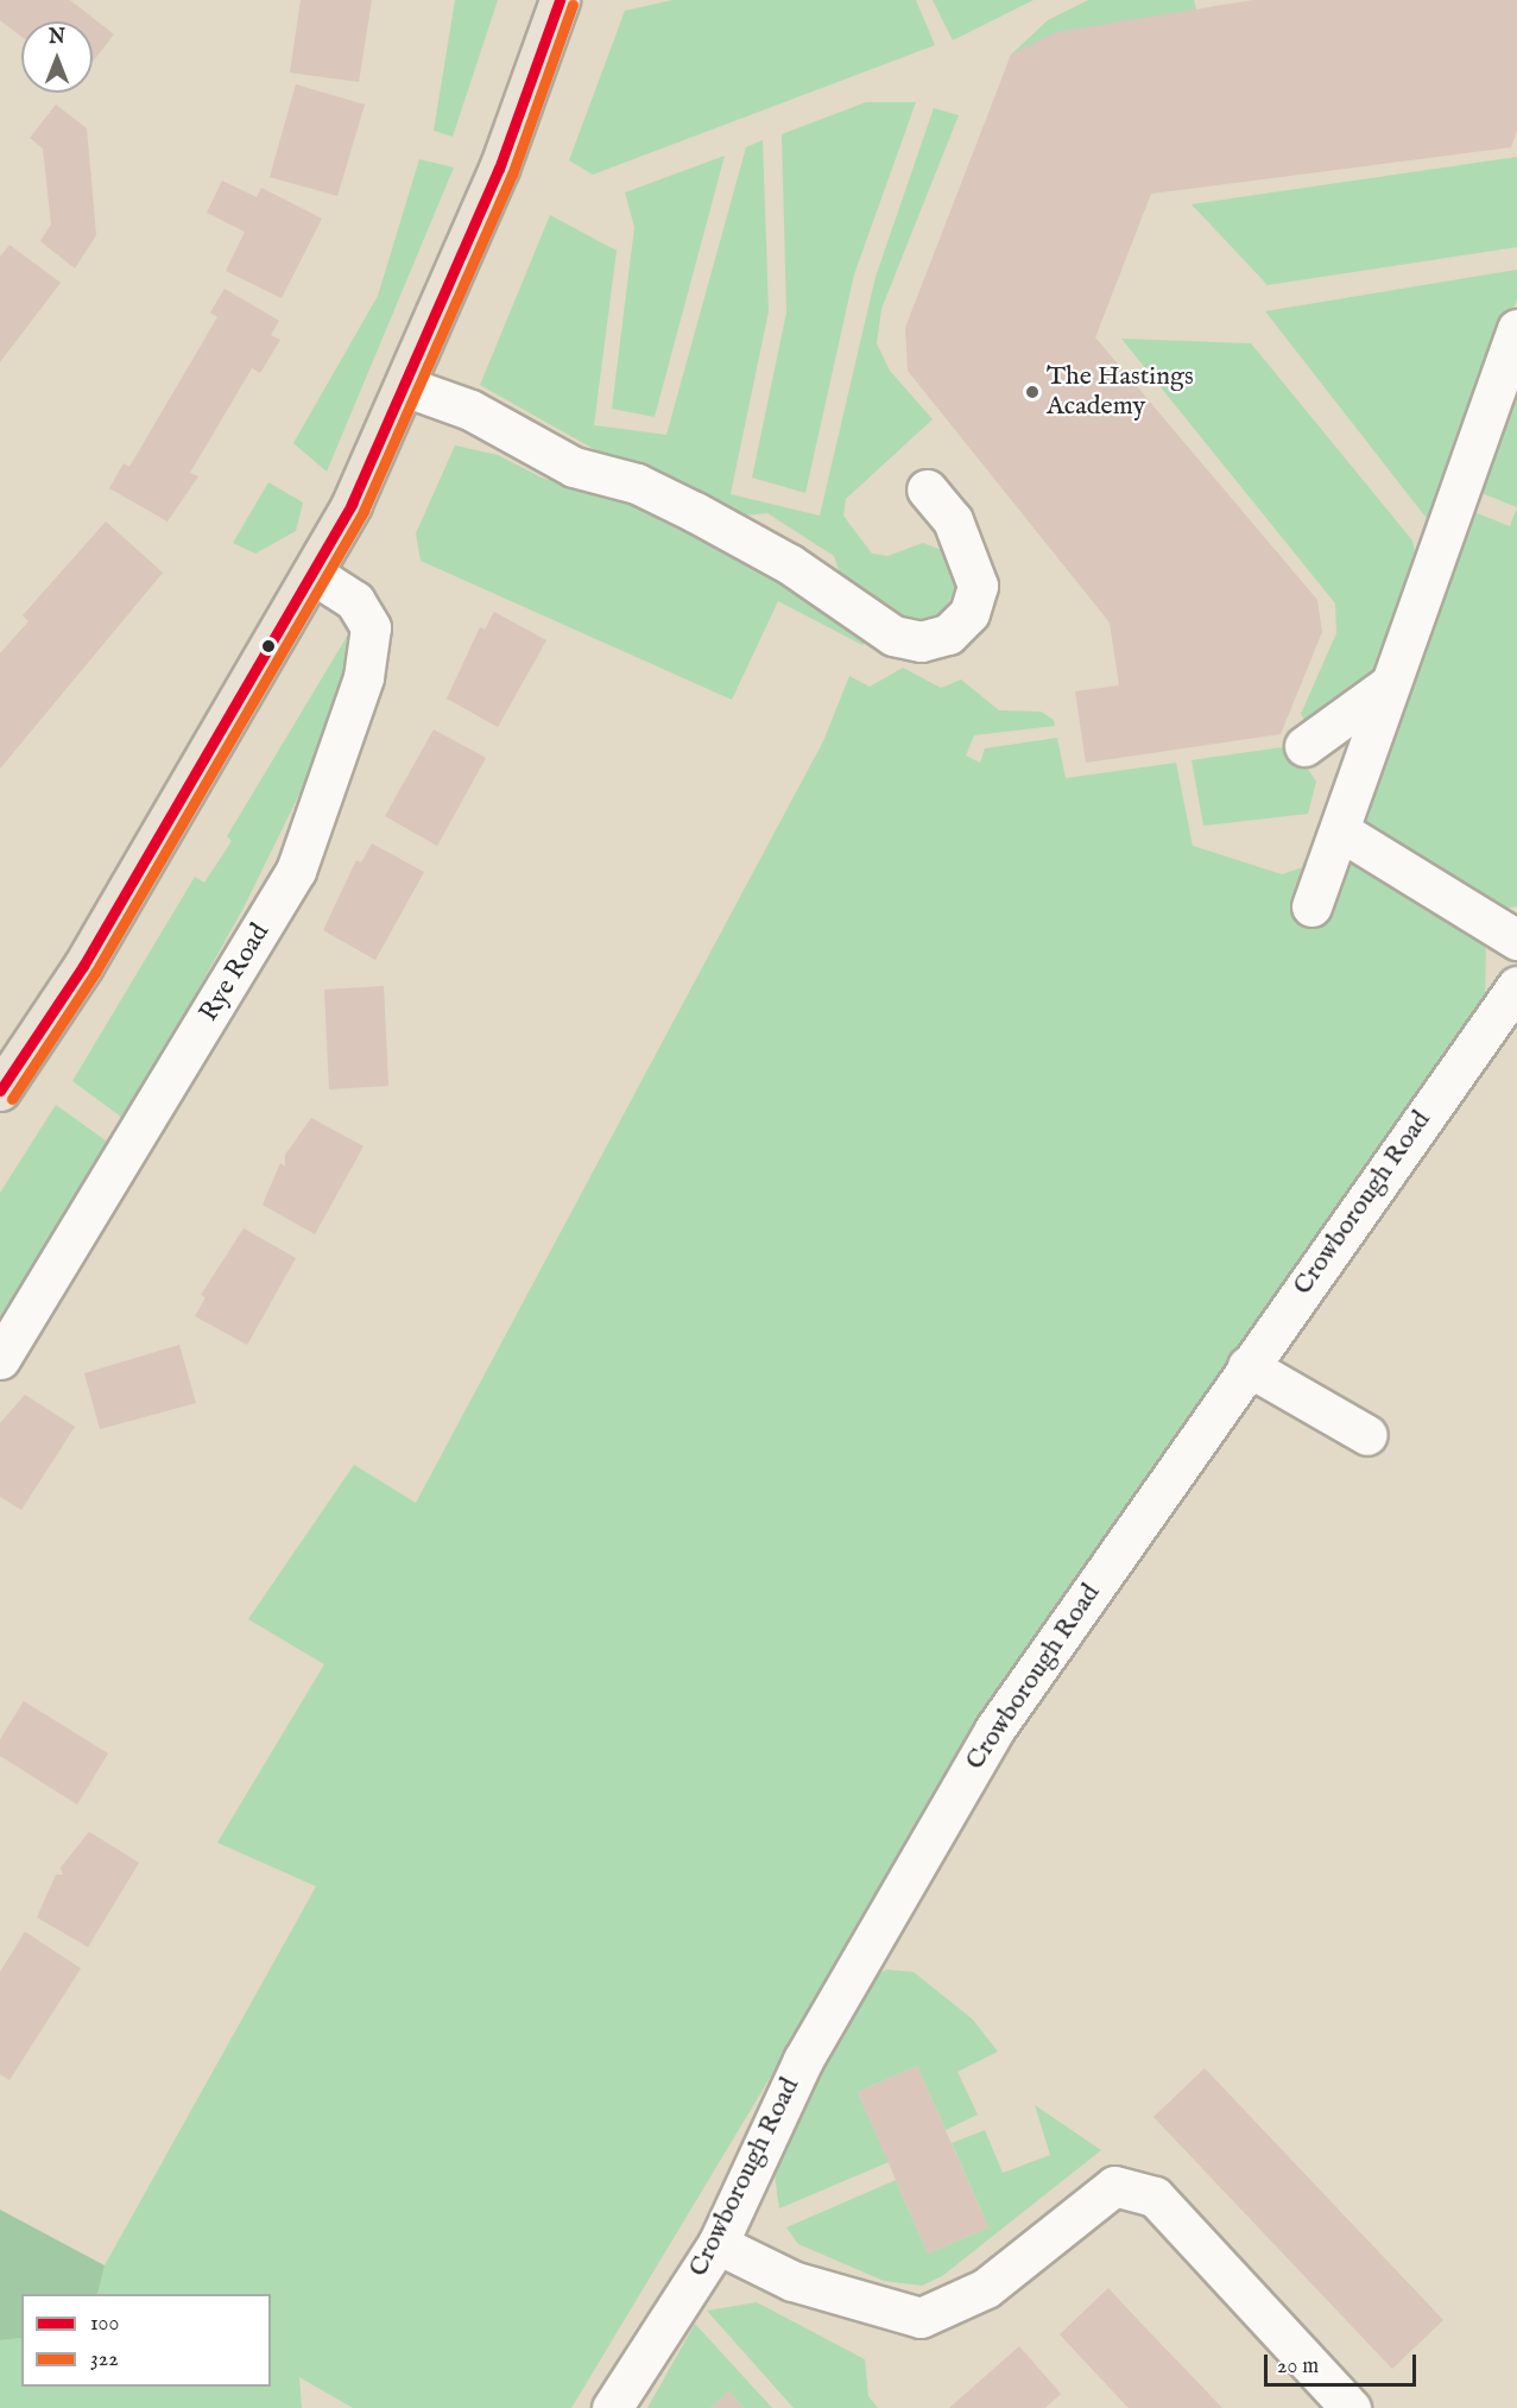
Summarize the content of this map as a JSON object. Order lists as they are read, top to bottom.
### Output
{
  "streets": {
    "street": ["Rye Road", "Crowborough Road"]
  },
  "places": ["The Hastings Academy"],
  "lines": ["transit line 100", "transit line 322"],
  "legend": ["100", "322"],
  "scale_bar": "20 m",
  "north": "top"
}
